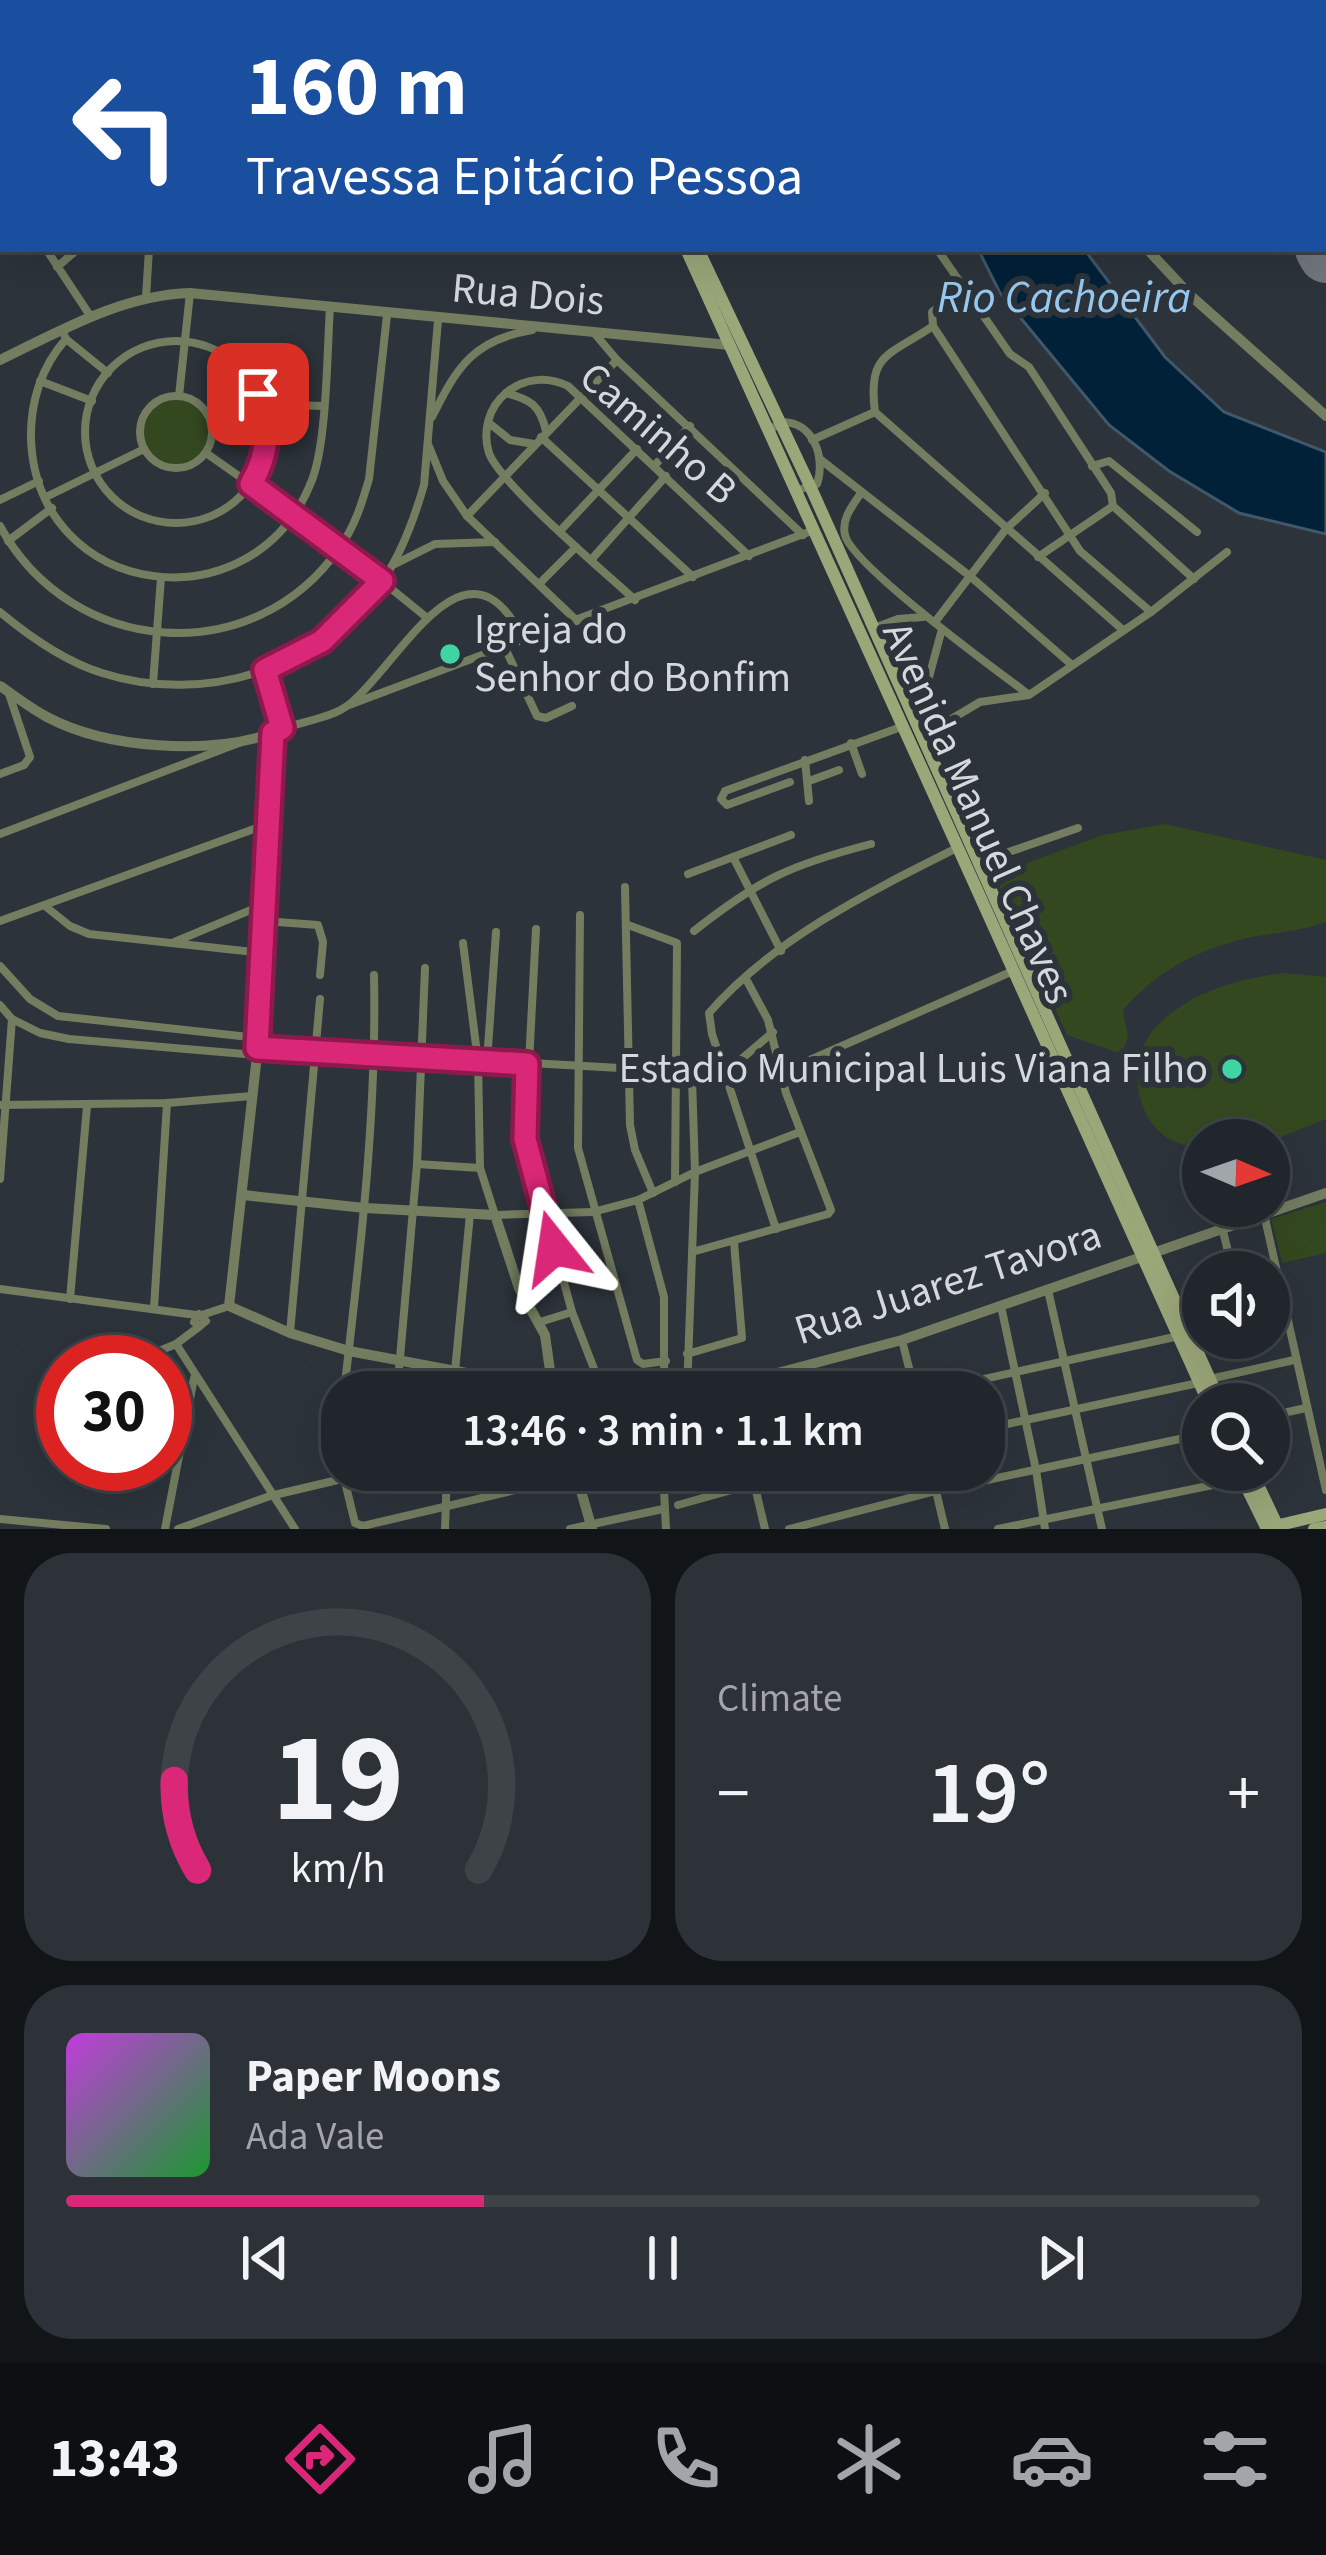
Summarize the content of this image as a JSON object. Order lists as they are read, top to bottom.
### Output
{
  "streets": {
    "main road": ["Avenida Manuel Chaves"],
    "street": ["Rua Dois", "Caminho B", "Rua Juarez Tavora"]
  },
  "crossings": [
    ["Rua Dois", "Avenida Manuel Chaves"],
    ["Avenida Manuel Chaves", "Rua Juarez Tavora"]
  ],
  "water": ["Rio Cachoeira"],
  "places": ["Igreja do Senhor do Bonfim", "Estadio Municipal Luis Viana Filho"],
  "north": "right",
  "page": {
    "turn": ["160 m", "Travessa Epitácio Pessoa"],
    "limit": "30",
    "trip": "13:46 · 3 min · 1.1 km",
    "tile": "Climate",
    "heat": ["−", "19°", "+"],
    "song": ["Paper Moons", "Ada Vale"],
    "tabs": "13:43",
    "gauge": ["19", "km/h"]
  }
}
